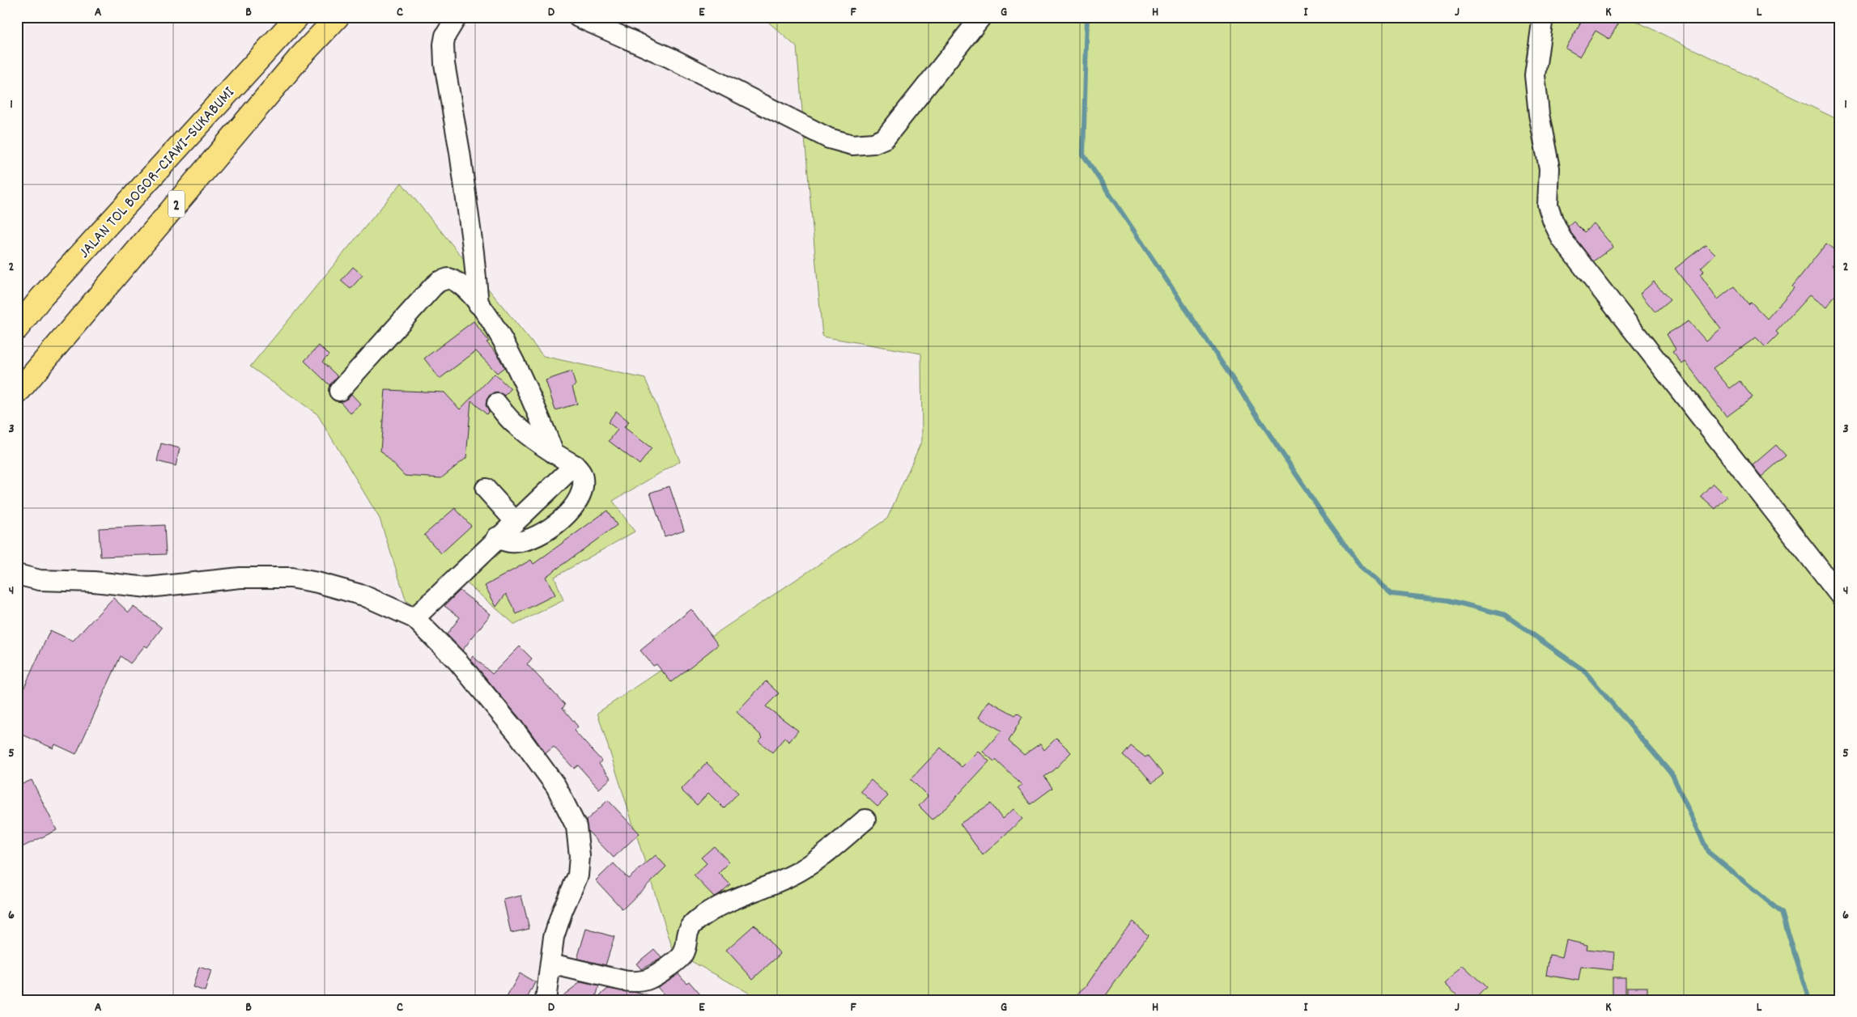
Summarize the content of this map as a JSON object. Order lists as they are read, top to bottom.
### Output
{
  "streets": {
    "highway": ["JALAN TOL BOGOR–CIAWI–SUKABUMI", "2"]
  },
  "grid": {
    "columns": [
      "A",
      "B",
      "C",
      "D",
      "E",
      "F",
      "G",
      "H",
      "I",
      "J",
      "K",
      "L"
    ],
    "rows": [
      "1",
      "2",
      "3",
      "4",
      "5",
      "6"
    ]
  }
}
